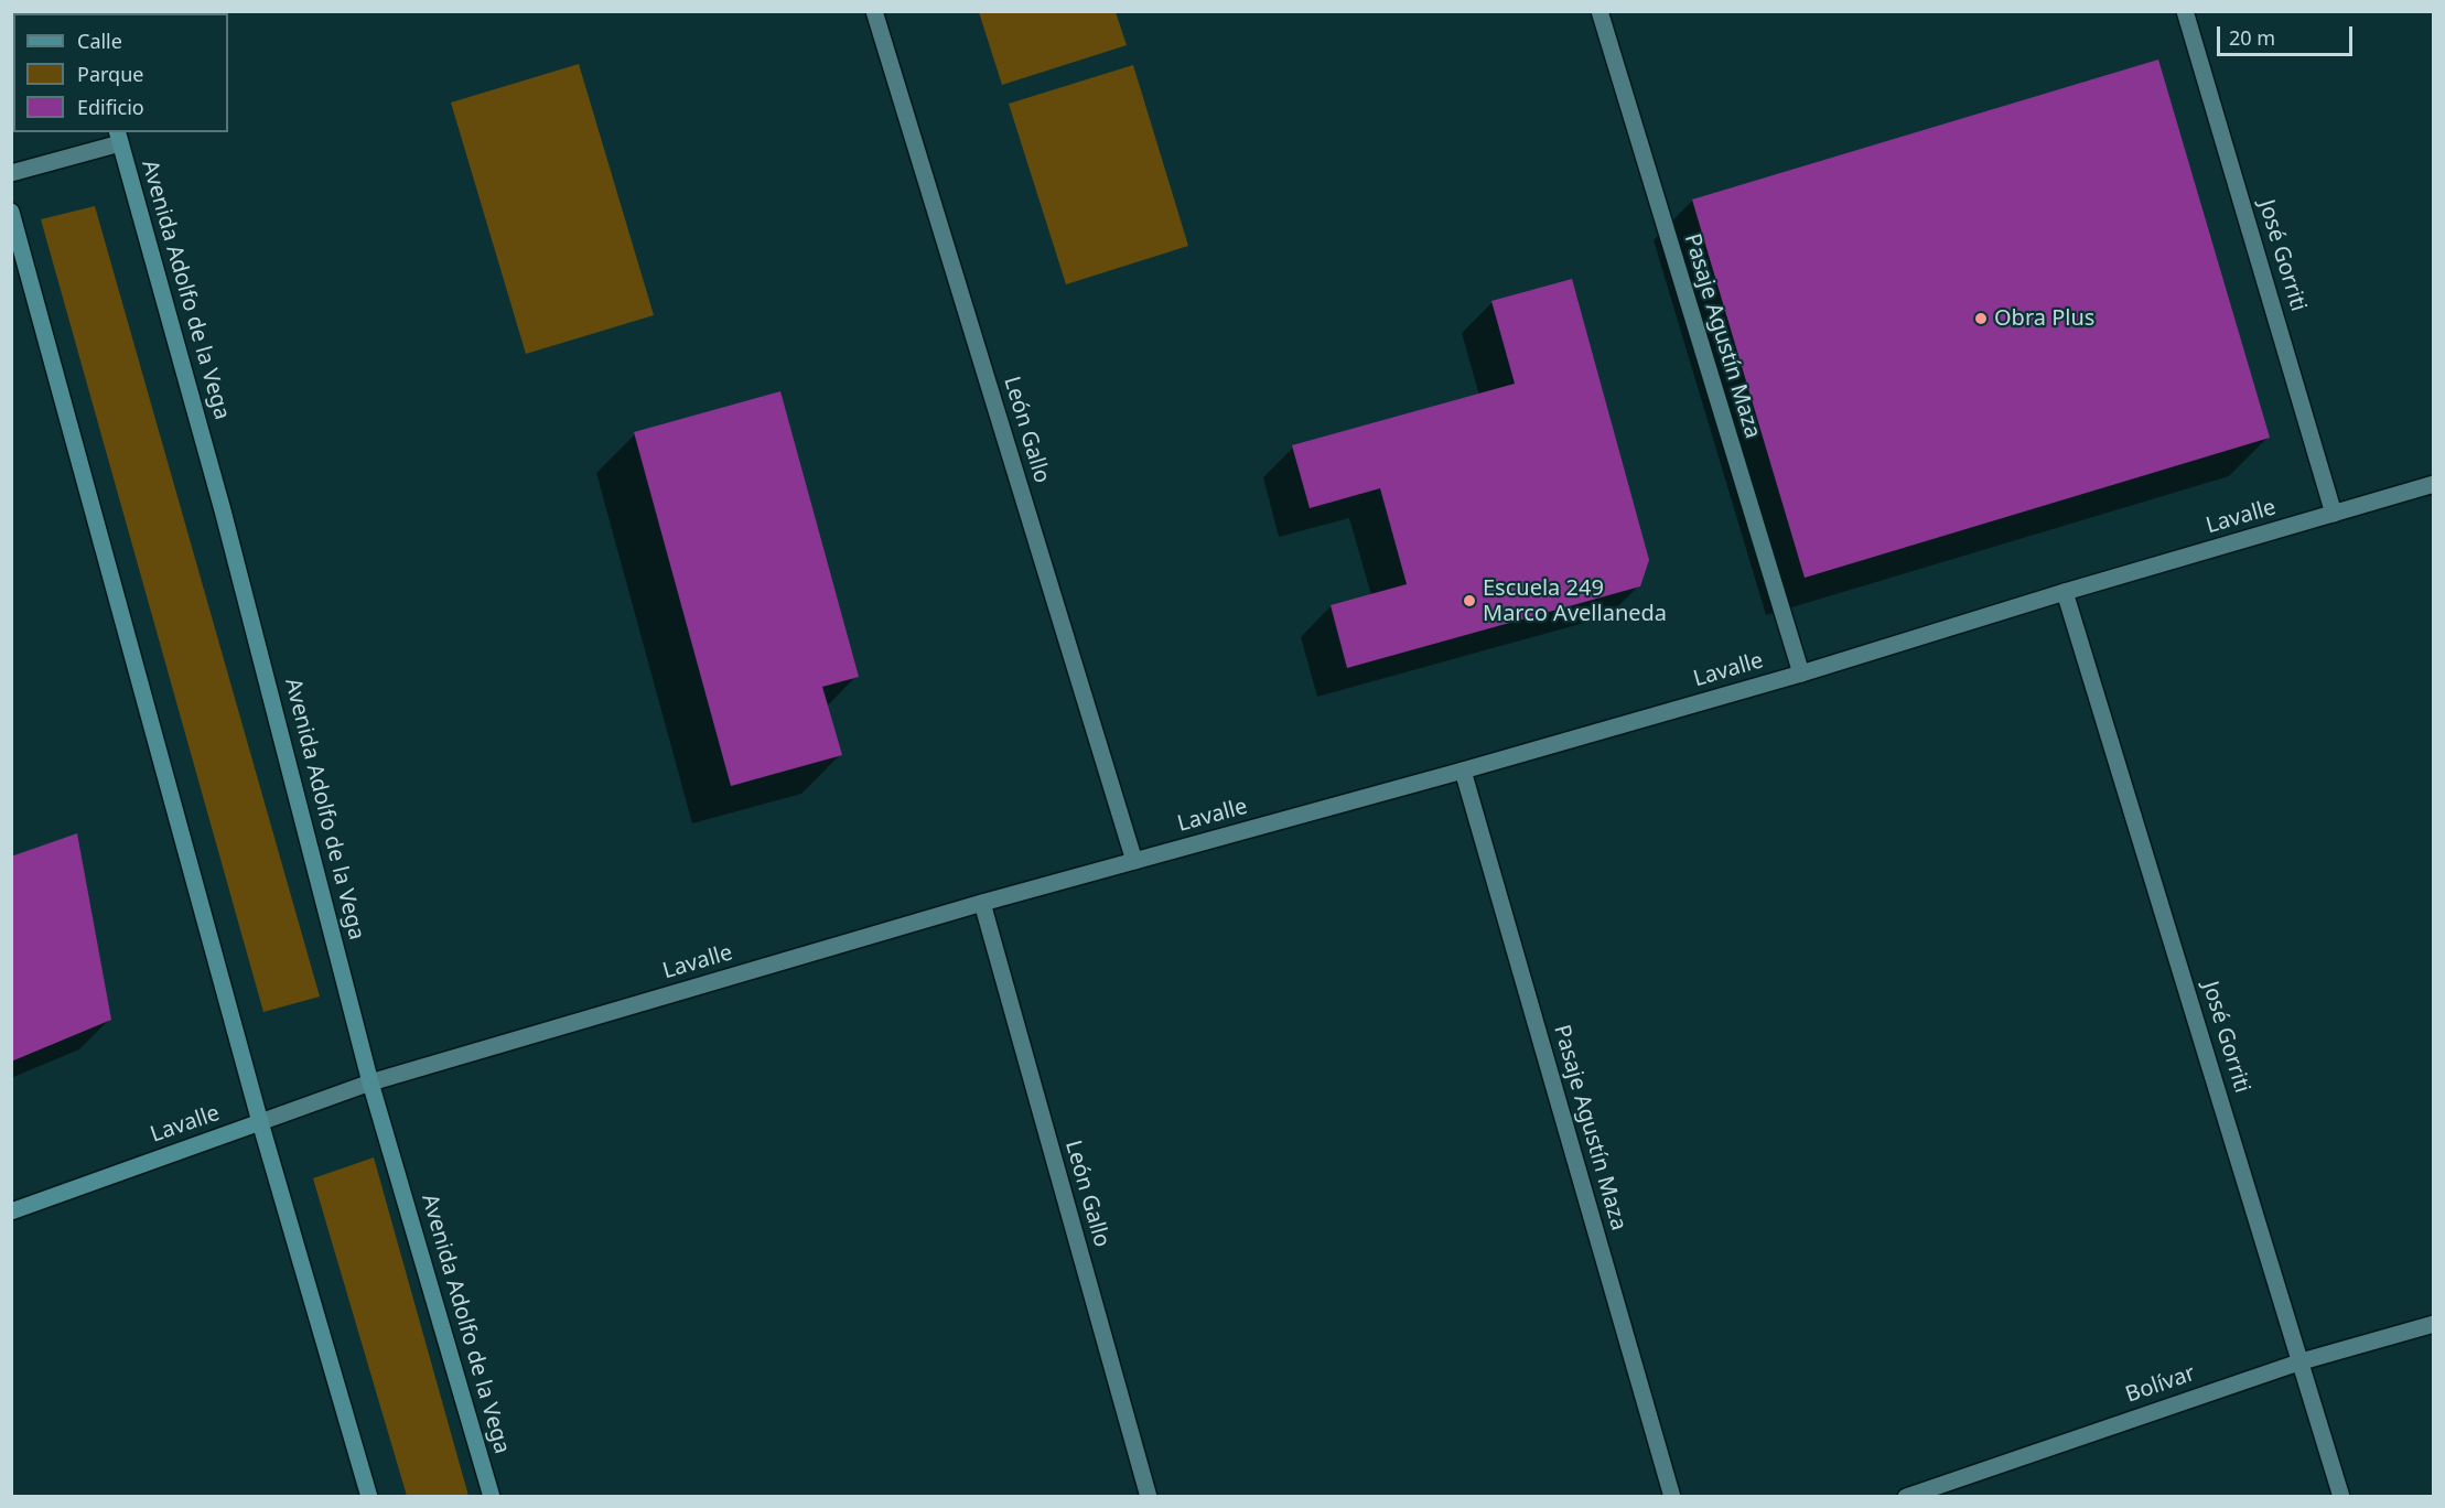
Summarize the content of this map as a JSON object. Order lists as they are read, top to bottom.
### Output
{
  "streets": {
    "main road": ["Avenida Adolfo de la Vega", "Lavalle"],
    "street": [
      "José Gorriti",
      "Pasaje Agustín Maza",
      "León Gallo",
      "Bolívar"
    ]
  },
  "crossings": [
    ["José Gorriti", "Lavalle"],
    ["José Gorriti", "Bolívar"],
    ["Avenida Adolfo de la Vega", "Lavalle"],
    ["Pasaje Agustín Maza", "Lavalle"],
    ["León Gallo", "Lavalle"]
  ],
  "places": ["Obra Plus", "Escuela 249 Marco Avellaneda"],
  "legend": ["Calle", "Parque", "Edificio"],
  "scale_bar": "20 m"
}
